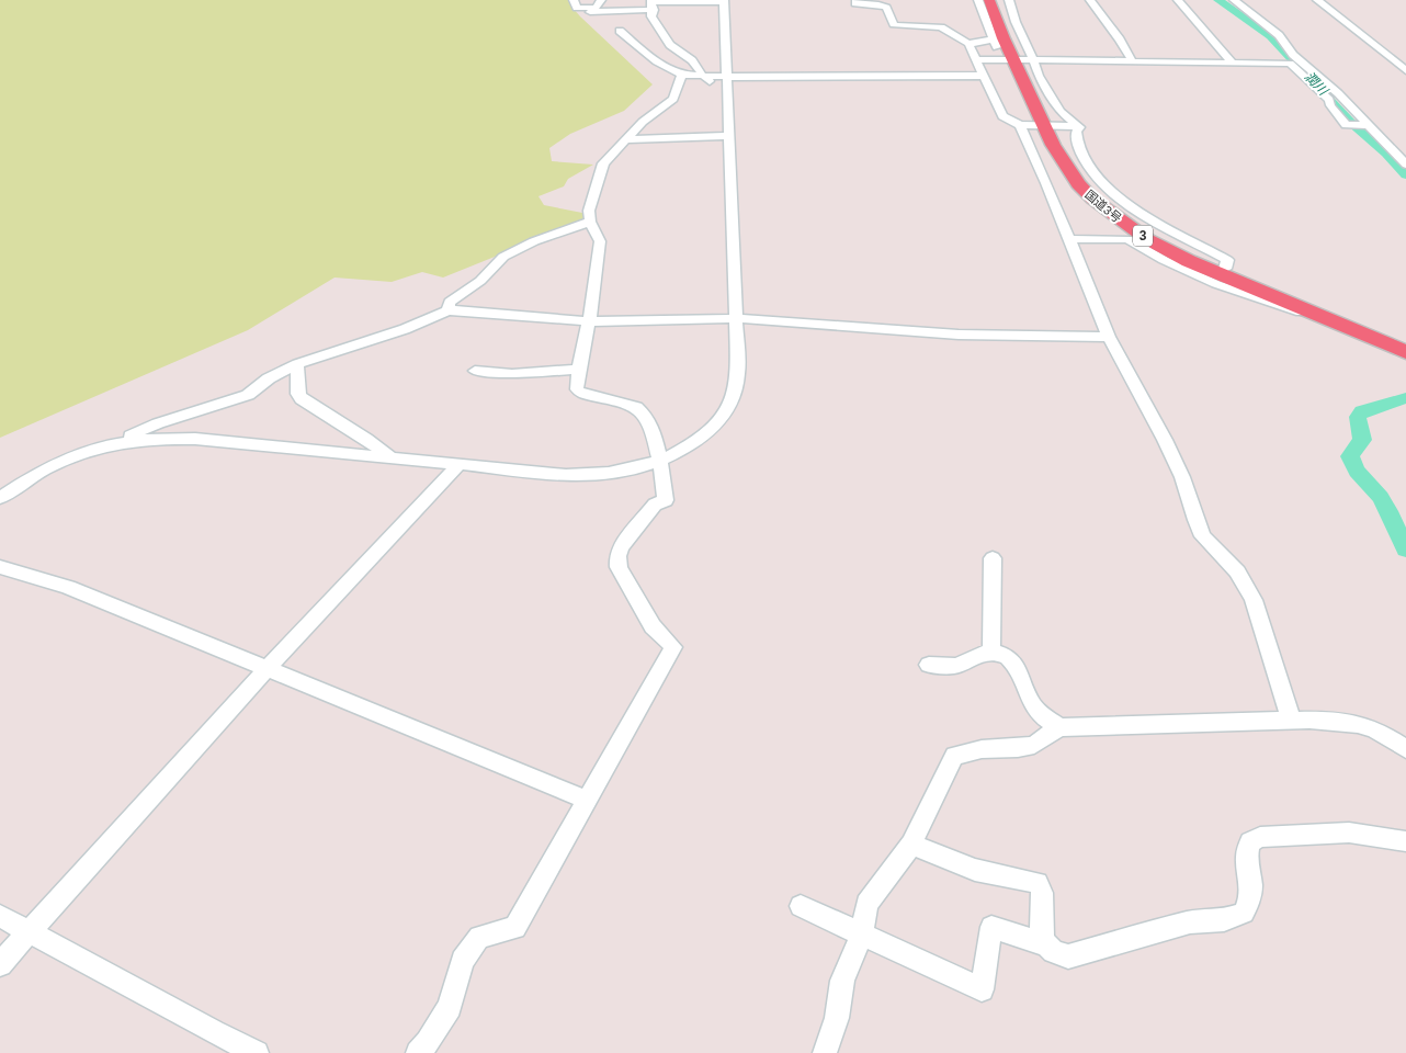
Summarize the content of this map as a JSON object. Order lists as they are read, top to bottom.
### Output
{
  "streets": {
    "highway": ["国道3号", "3"]
  },
  "water": ["潤川"]
}
